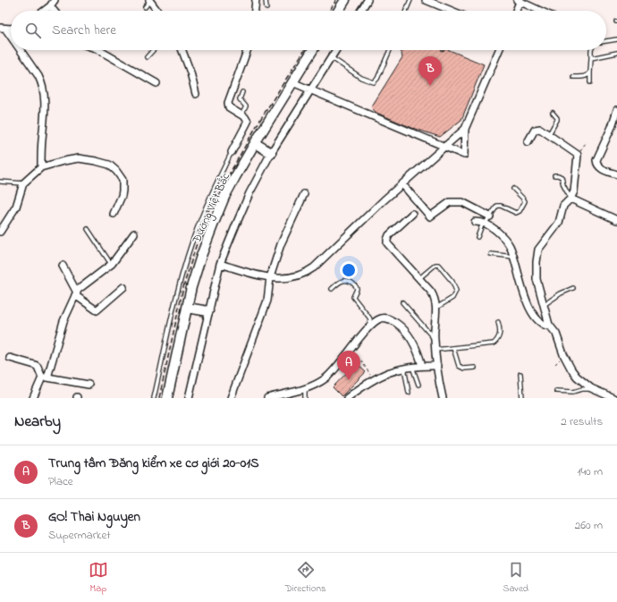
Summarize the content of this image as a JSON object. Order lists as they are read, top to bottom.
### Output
{
  "streets": {
    "main road": ["Đường Việt Bắc"]
  },
  "page": {
    "search": "Search here",
    "pins": ["B", "A"],
    "heading": ["Nearby", "2 results"],
    "list": [
      {
        "mark": "A",
        "name": "Trung tâm Đăng kiểm xe cơ giới 20-01S",
        "note": "Place",
        "value": "140 m"
      },
      {
        "mark": "B",
        "name": "GO! Thai Nguyen",
        "note": "Supermarket",
        "value": "260 m"
      }
    ],
    "nav": ["Map", "Directions", "Saved"]
  }
}
